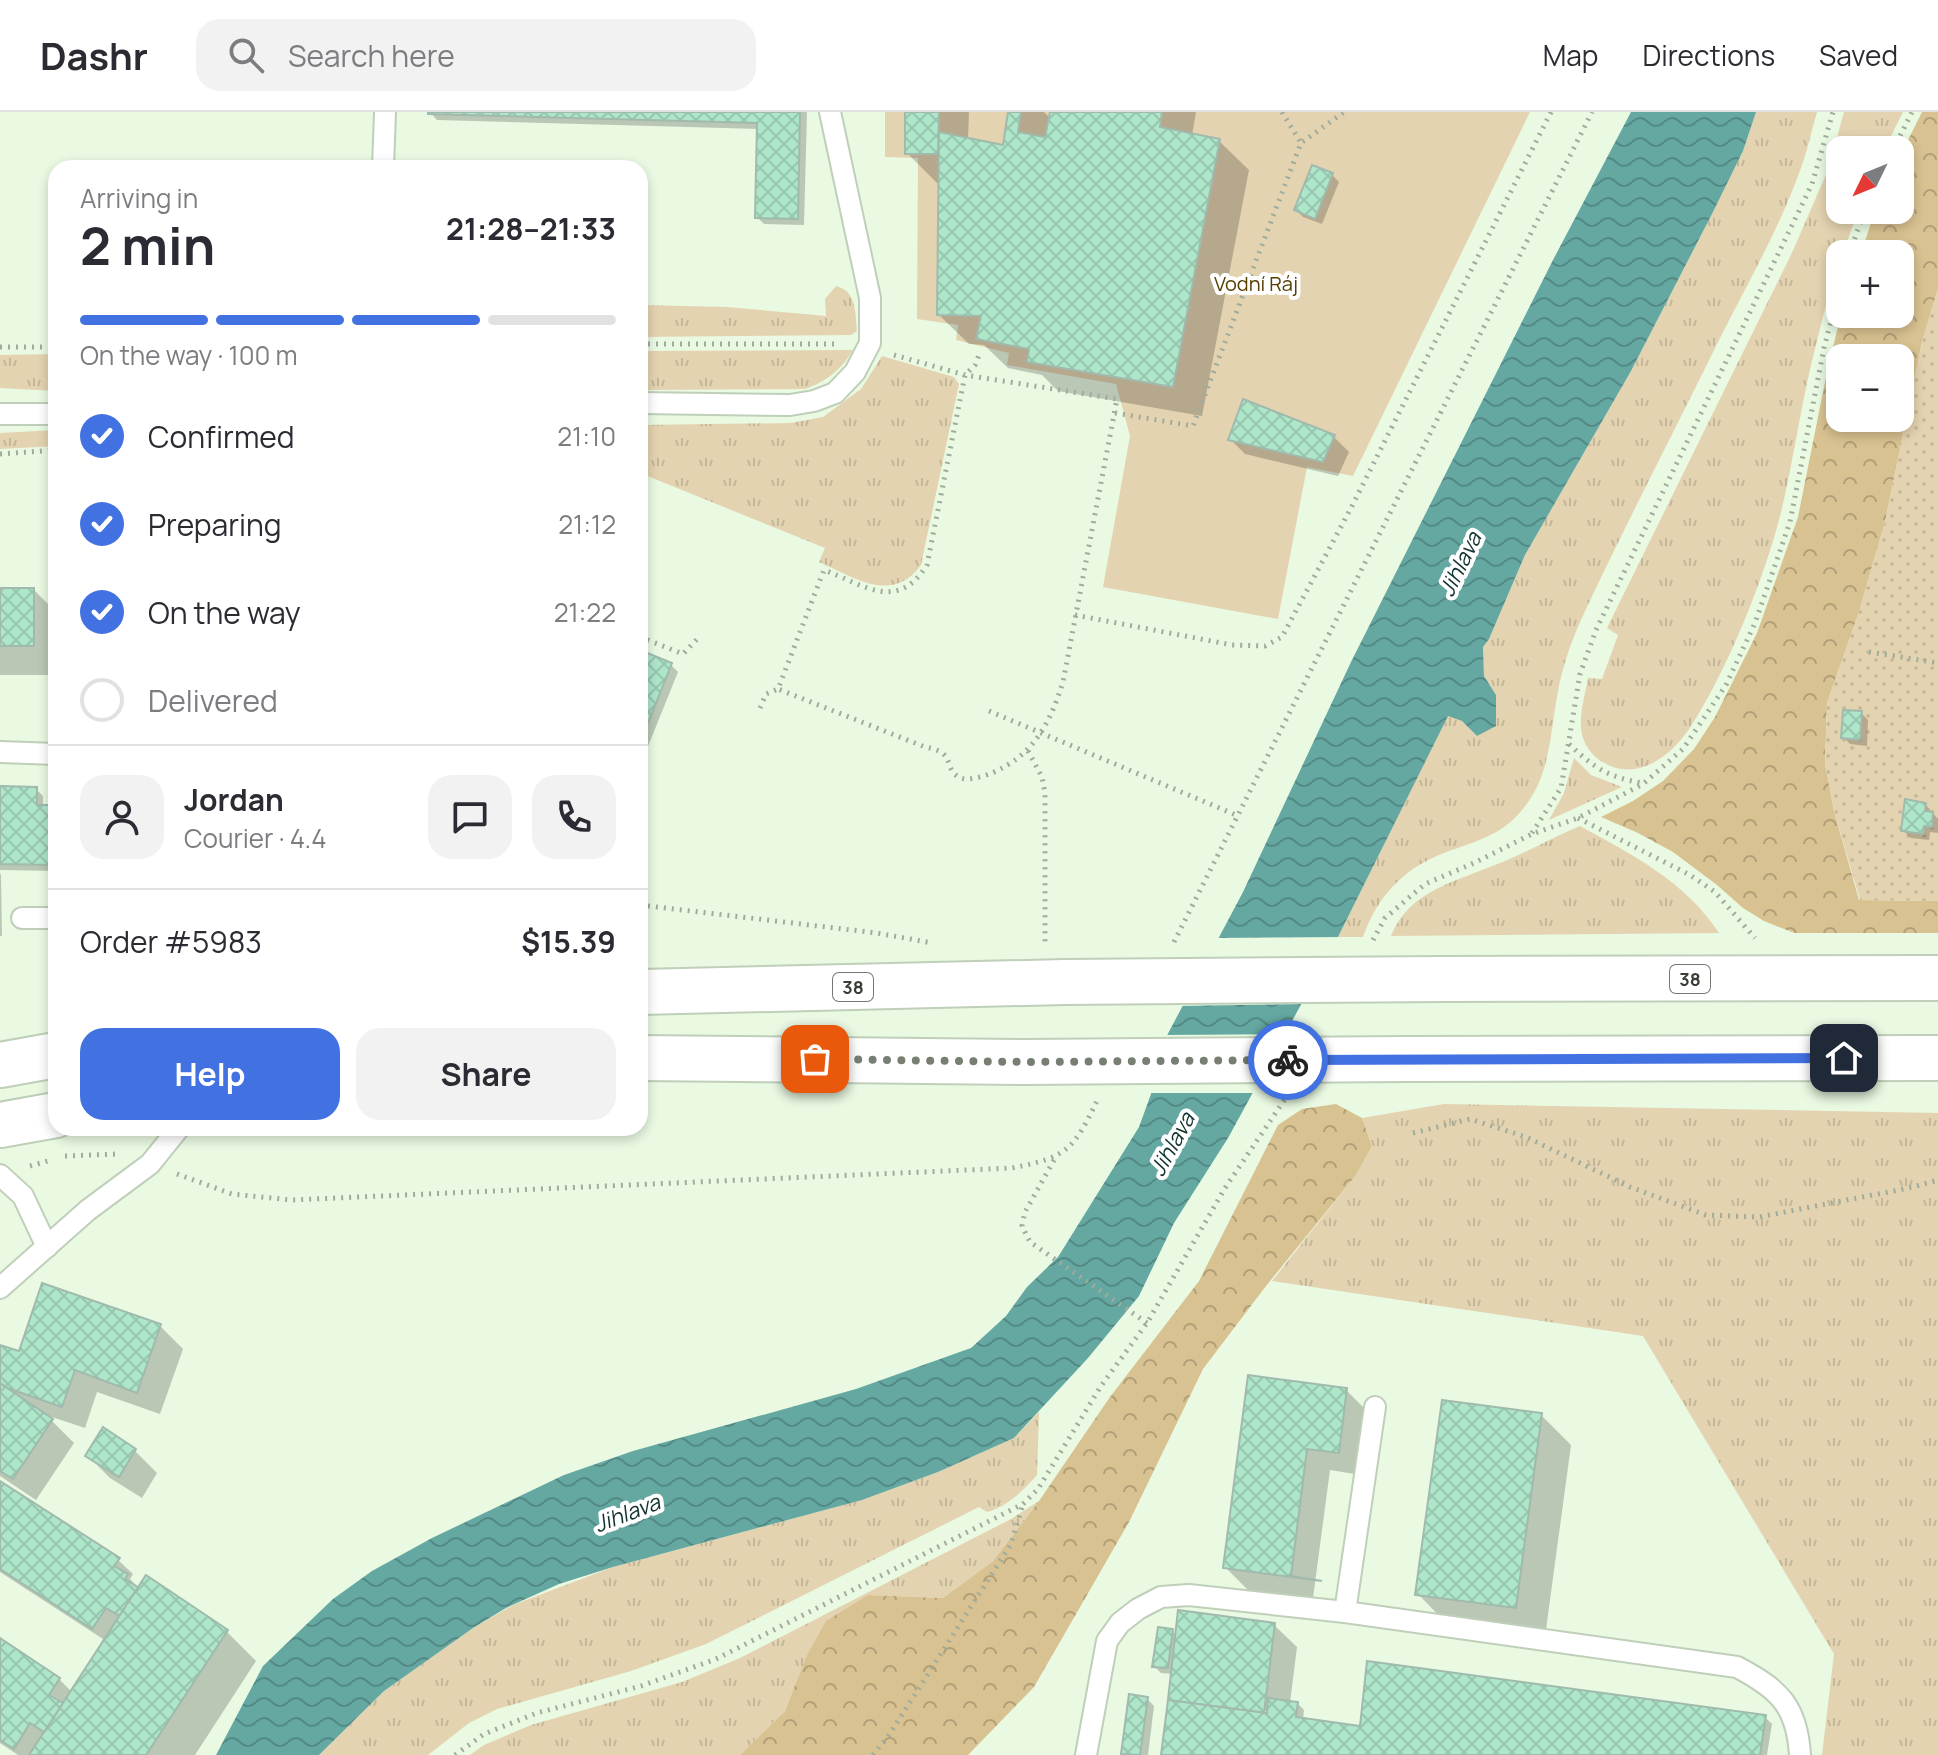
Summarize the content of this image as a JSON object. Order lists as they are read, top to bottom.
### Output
{
  "streets": {
    "highway": ["38"]
  },
  "water": ["Jihlava"],
  "parks": ["Vodní Ráj"],
  "north": "bottom left",
  "page": {
    "header": "Dashr",
    "search": "Search here",
    "nav": ["Map", "Directions", "Saved"],
    "map_buttons": ["+", "−"],
    "heading": ["2 min", "Arriving in", "21:28–21:33"],
    "panel": [
      "Jordan",
      "Courier · 4.4",
      "Order #5983",
      "$15.39"
    ],
    "bar": "On the way · 100 m",
    "list": [
      ["Confirmed", "21:10"],
      ["Preparing", "21:12"],
      ["On the way", "21:22"],
      "Delivered"
    ],
    "buttons": ["Help", "Share"]
  }
}
